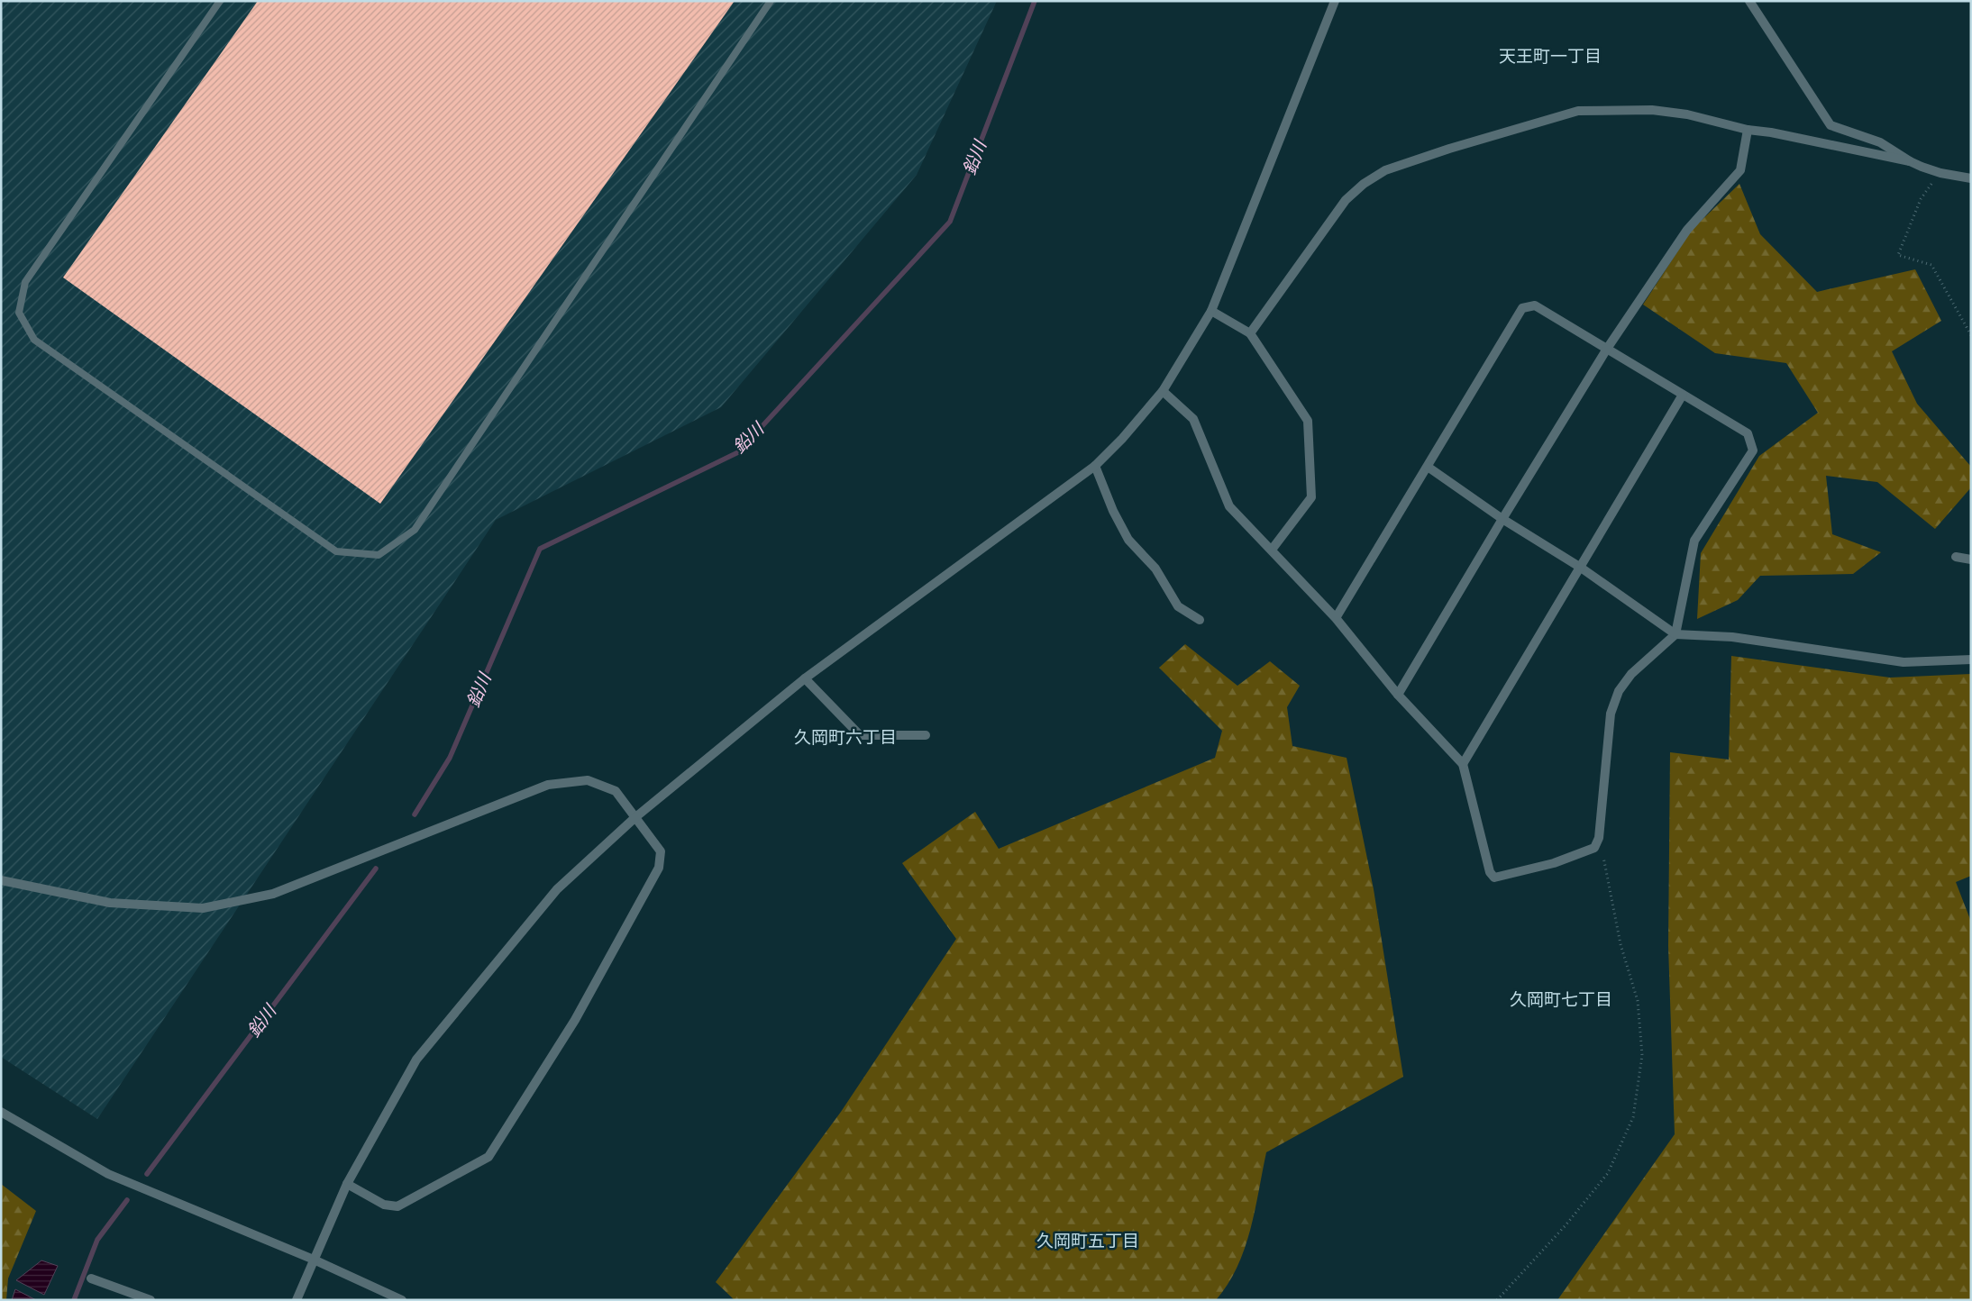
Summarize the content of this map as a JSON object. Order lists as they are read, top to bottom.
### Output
{
  "districts": [
    "天王町一丁目",
    "久岡町六丁目",
    "久岡町七丁目",
    "久岡町五丁目"
  ],
  "water": ["鉛川"]
}
